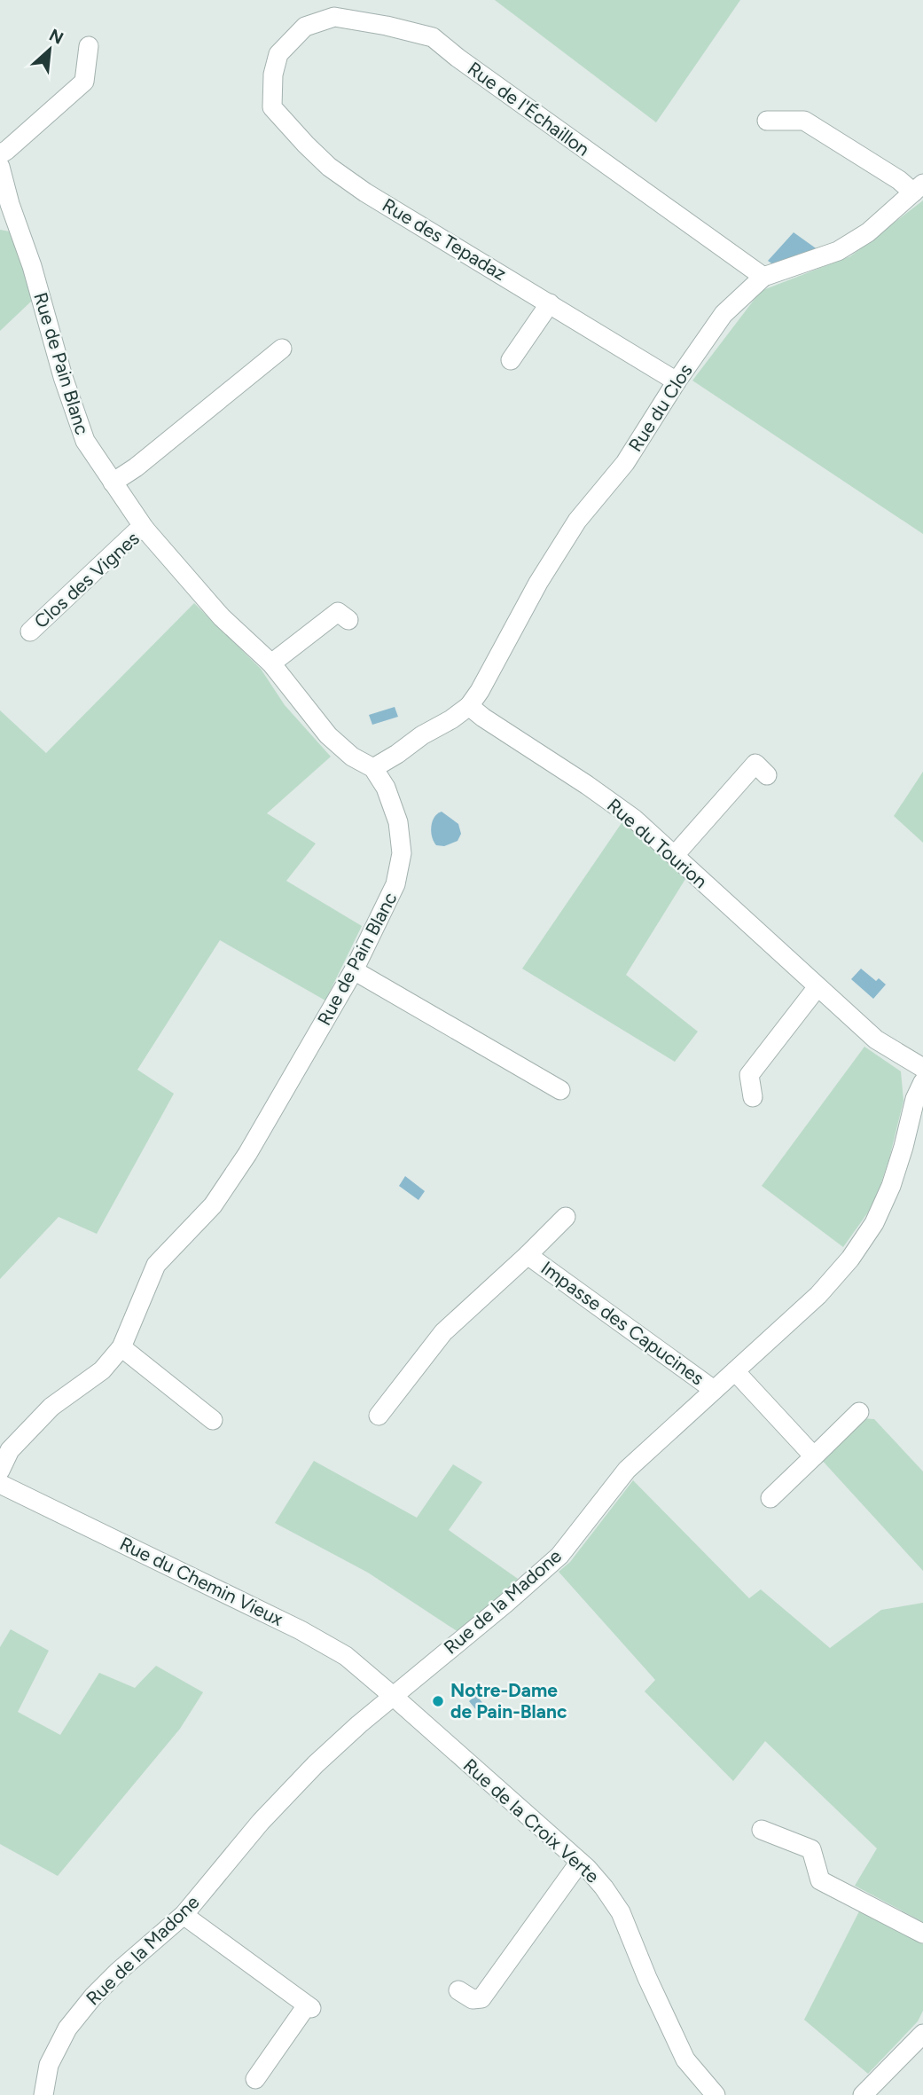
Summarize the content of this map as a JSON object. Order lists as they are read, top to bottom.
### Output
{
  "streets": {
    "street": [
      "Rue de l'Échaillon",
      "Rue des Tepadaz",
      "Rue de Pain Blanc",
      "Rue du Clos",
      "Clos des Vignes",
      "Rue du Tourion",
      "Impasse des Capucines",
      "Rue du Chemin Vieux",
      "Rue de la Madone",
      "Rue de la Croix Verte"
    ]
  },
  "crossings": [
    ["Rue de l'Échaillon", "Rue des Tepadaz"],
    ["Rue de l'Échaillon", "Rue du Clos"],
    ["Rue des Tepadaz", "Rue du Clos"],
    ["Rue de Pain Blanc", "Clos des Vignes"],
    ["Rue du Clos", "Rue du Tourion"],
    ["Impasse des Capucines", "Rue de la Madone"],
    ["Rue du Chemin Vieux", "Rue de la Madone"],
    ["Rue du Chemin Vieux", "Rue de la Croix Verte"],
    ["Rue de la Madone", "Rue de la Croix Verte"]
  ],
  "places": ["Notre-Dame de Pain-Blanc"],
  "north": "top right"
}
